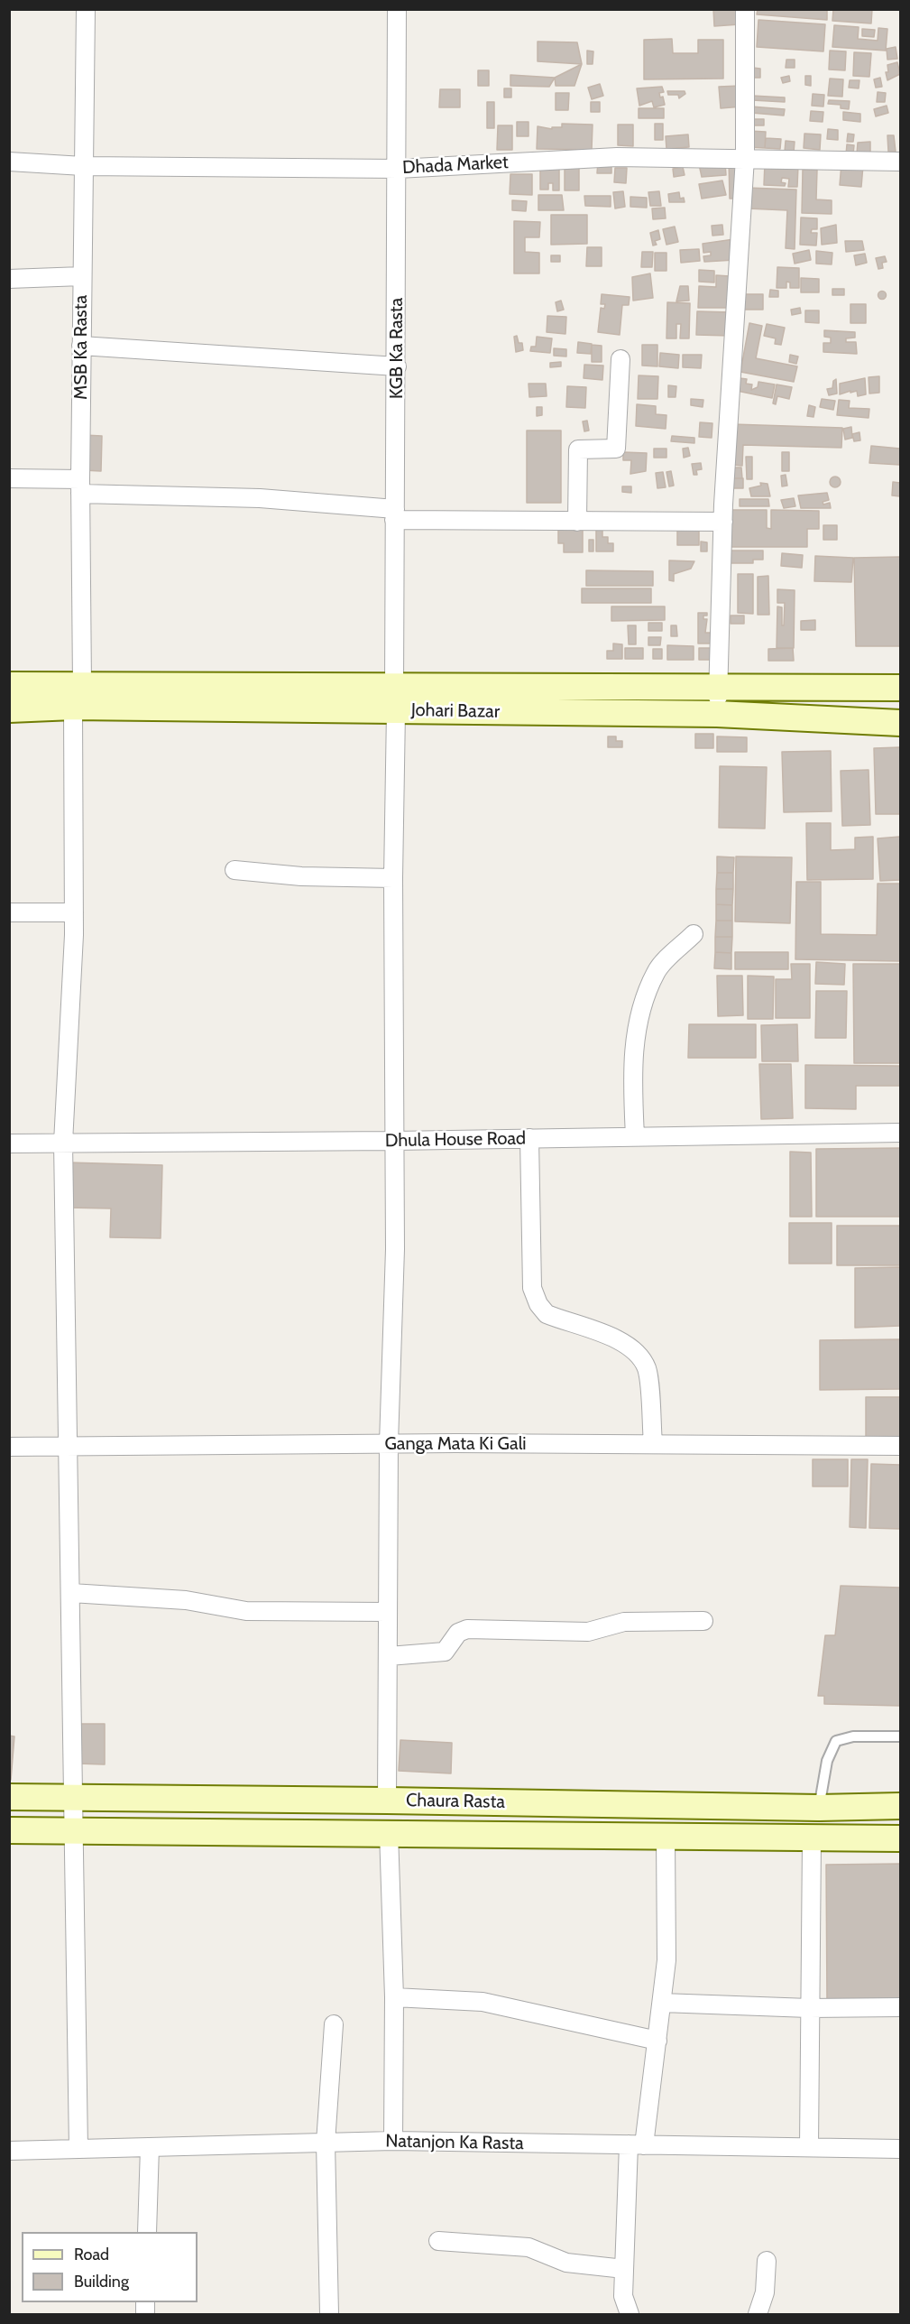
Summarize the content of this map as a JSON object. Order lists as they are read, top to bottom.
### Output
{
  "streets": {
    "street": [
      "Dhada Market",
      "MSB Ka Rasta",
      "KGB Ka Rasta",
      "Johari Bazar",
      "Dhula House Road",
      "Ganga Mata Ki Gali",
      "Chaura Rasta",
      "Natanjon Ka Rasta"
    ]
  },
  "crossings": [
    ["Dhada Market", "MSB Ka Rasta"],
    ["Dhada Market", "KGB Ka Rasta"],
    ["MSB Ka Rasta", "Johari Bazar"],
    ["MSB Ka Rasta", "Dhula House Road"],
    ["MSB Ka Rasta", "Ganga Mata Ki Gali"],
    ["MSB Ka Rasta", "Chaura Rasta"],
    ["MSB Ka Rasta", "Natanjon Ka Rasta"],
    ["KGB Ka Rasta", "Johari Bazar"],
    ["KGB Ka Rasta", "Dhula House Road"],
    ["KGB Ka Rasta", "Ganga Mata Ki Gali"],
    ["KGB Ka Rasta", "Chaura Rasta"]
  ],
  "legend": ["Road", "Building"]
}
